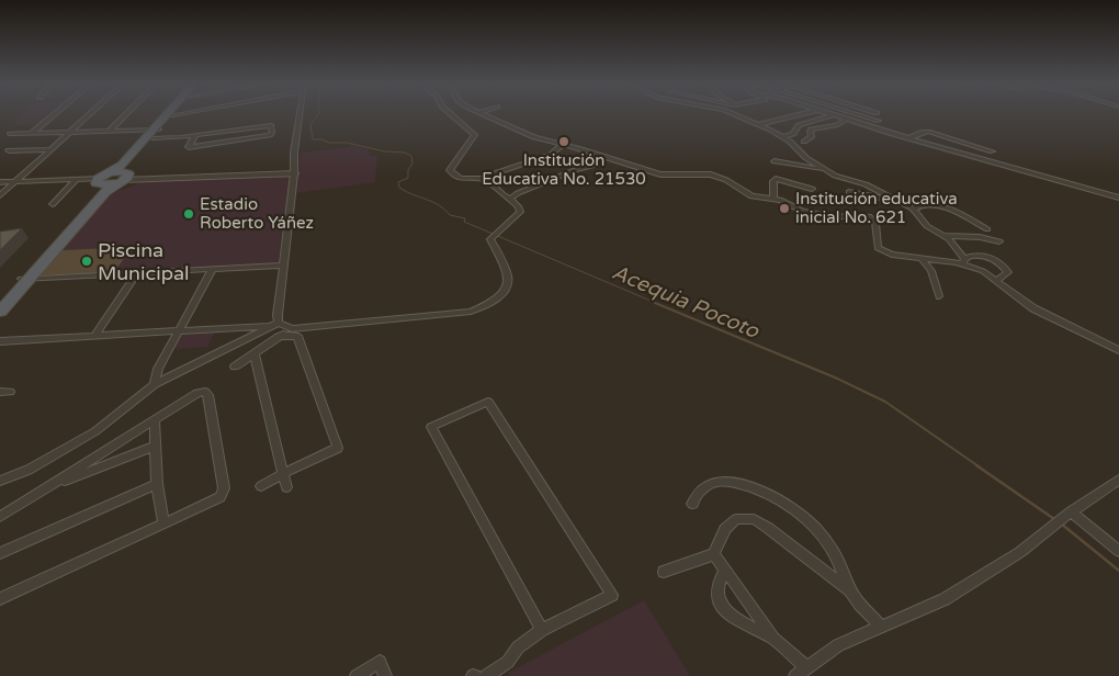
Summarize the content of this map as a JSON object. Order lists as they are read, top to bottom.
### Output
{
  "water": ["Acequia Pocoto"],
  "places": [
    "Institución Educativa No. 21530",
    "Institución educativa inicial No. 621",
    "Estadio Roberto Yáñez",
    "Piscina Municipal"
  ]
}
